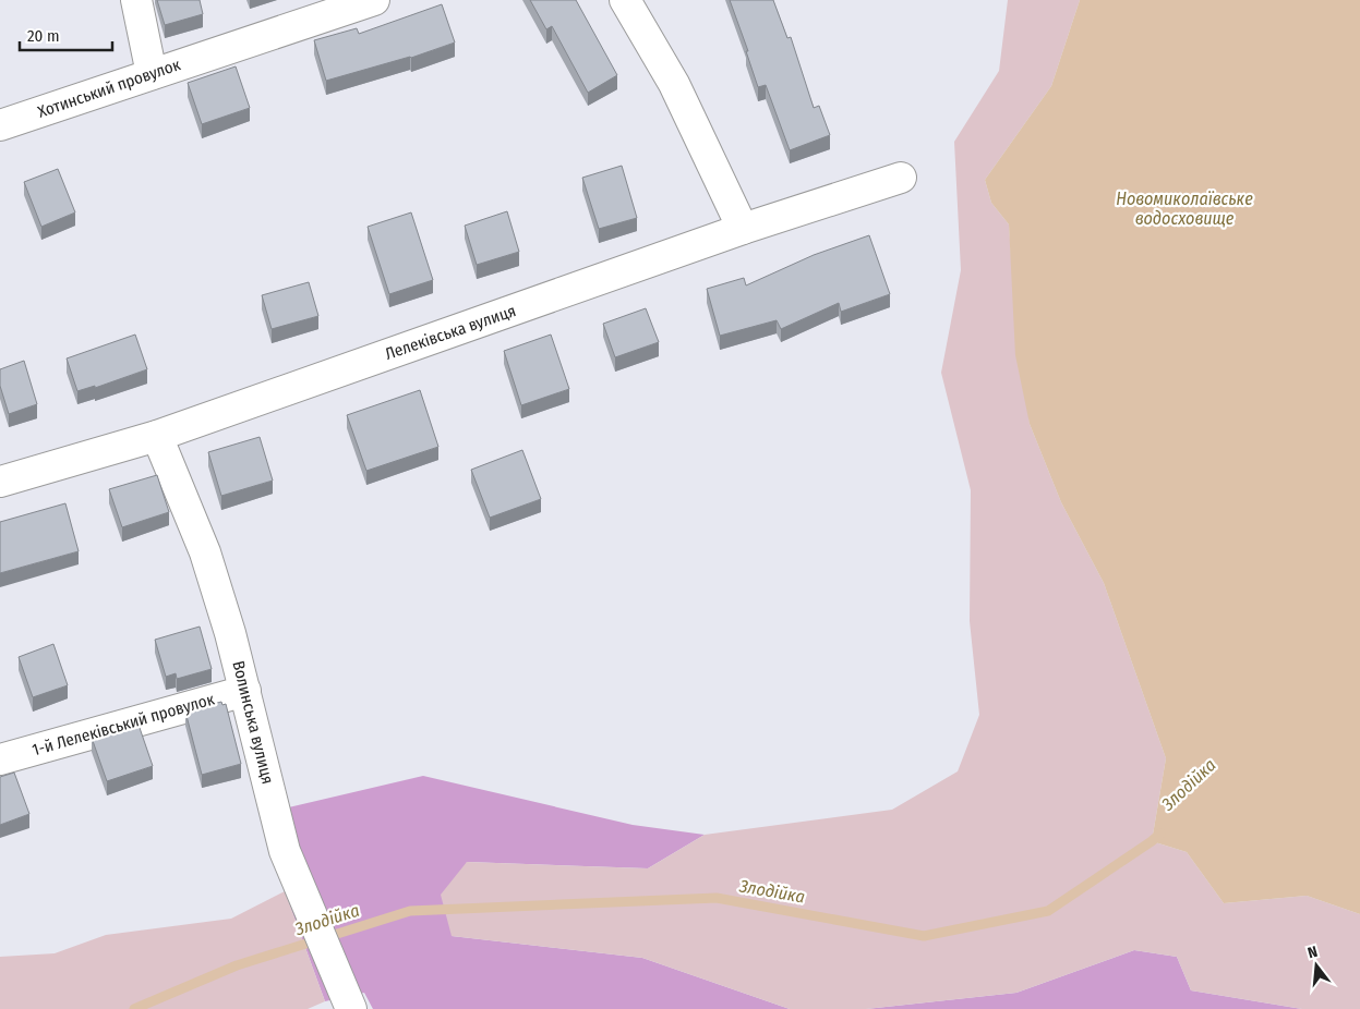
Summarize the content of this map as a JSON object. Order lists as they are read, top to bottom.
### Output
{
  "streets": {
    "street": [
      "Хотинський провулок",
      "Лелеківська вулиця",
      "Волинська вулиця",
      "1-й Лелеківський провулок"
    ]
  },
  "crossings": [
    ["Лелеківська вулиця", "Волинська вулиця"],
    ["Волинська вулиця", "1-й Лелеківський провулок"]
  ],
  "water": ["Новомиколаївське водосховище", "Злодійка"],
  "scale_bar": "20 m",
  "north": "top"
}
